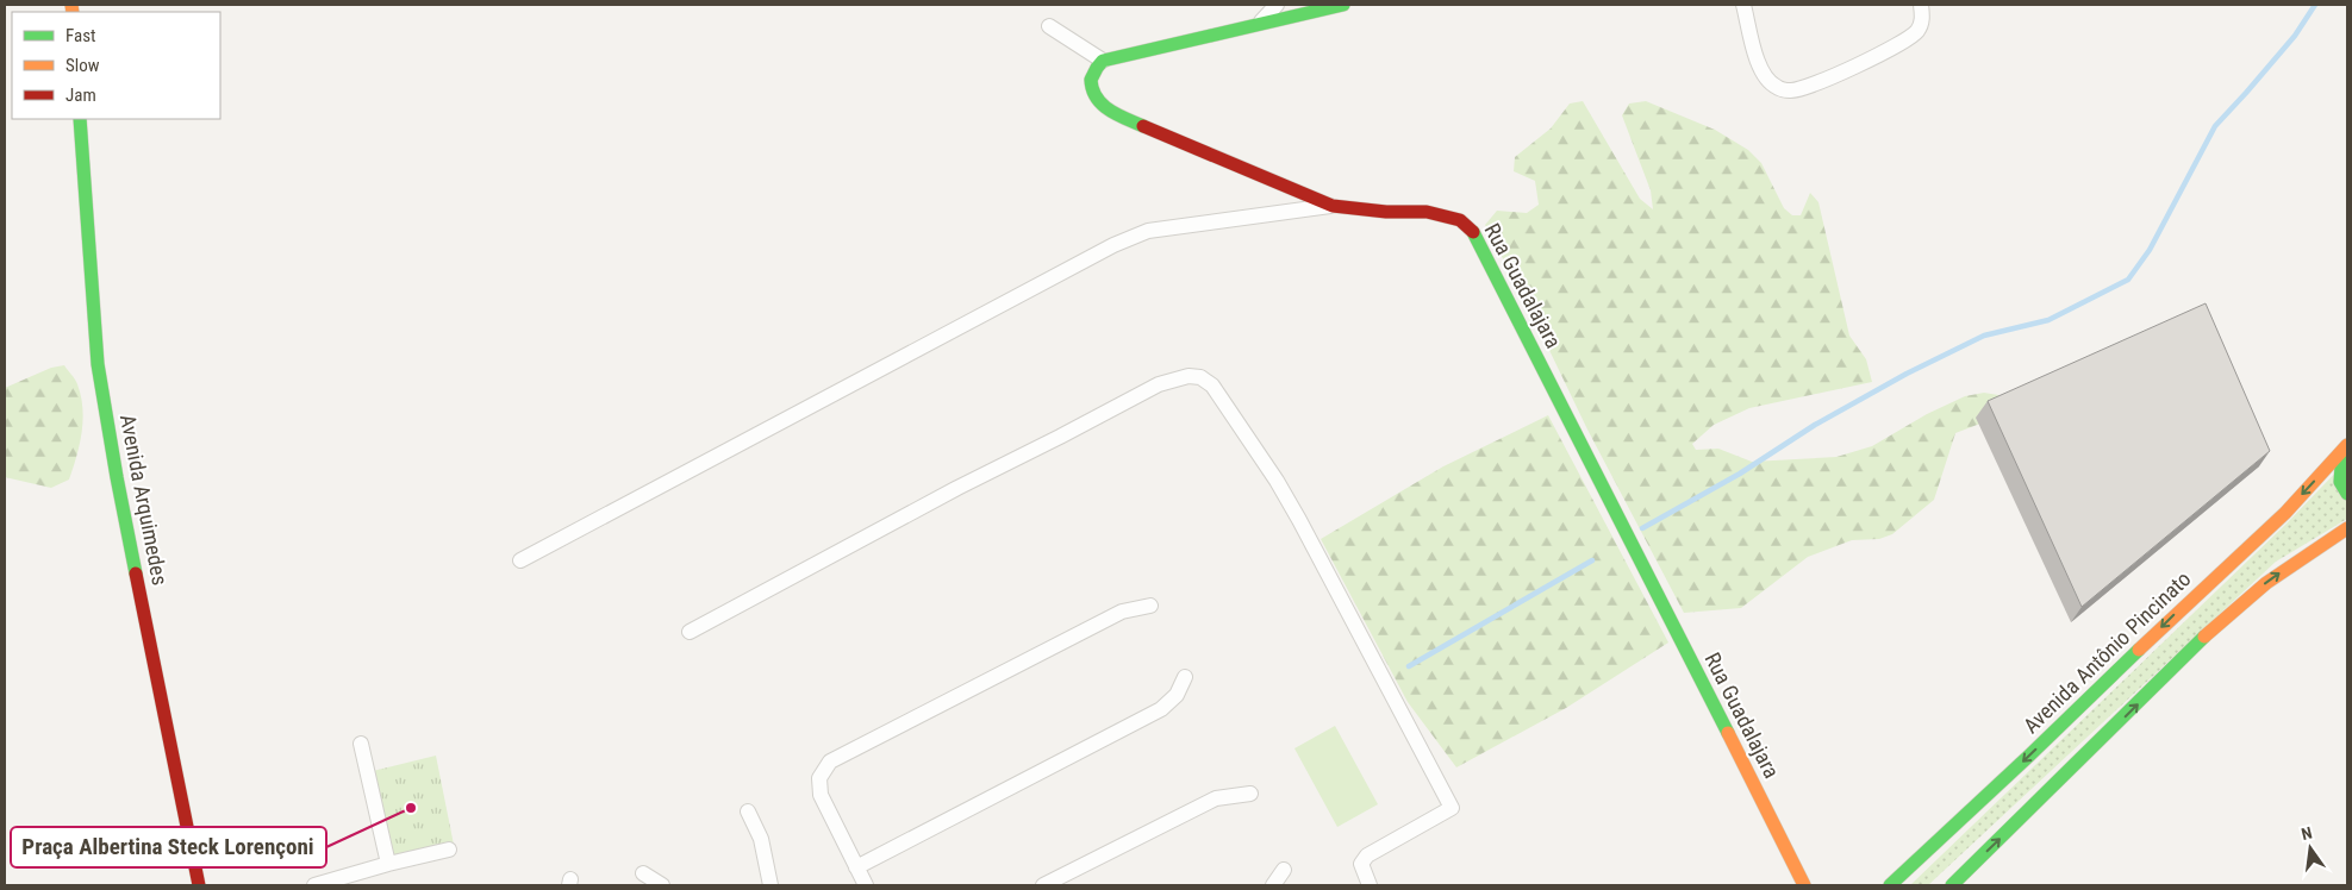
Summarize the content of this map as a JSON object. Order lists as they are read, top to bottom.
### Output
{
  "streets": {
    "main road": ["Rua Guadalajara", "Avenida Arquimedes", "Avenida Antônio Pincinato"]
  },
  "places": ["Praça Albertina Steck Lorençoni"],
  "legend": ["Fast", "Slow", "Jam"],
  "north": "top"
}
